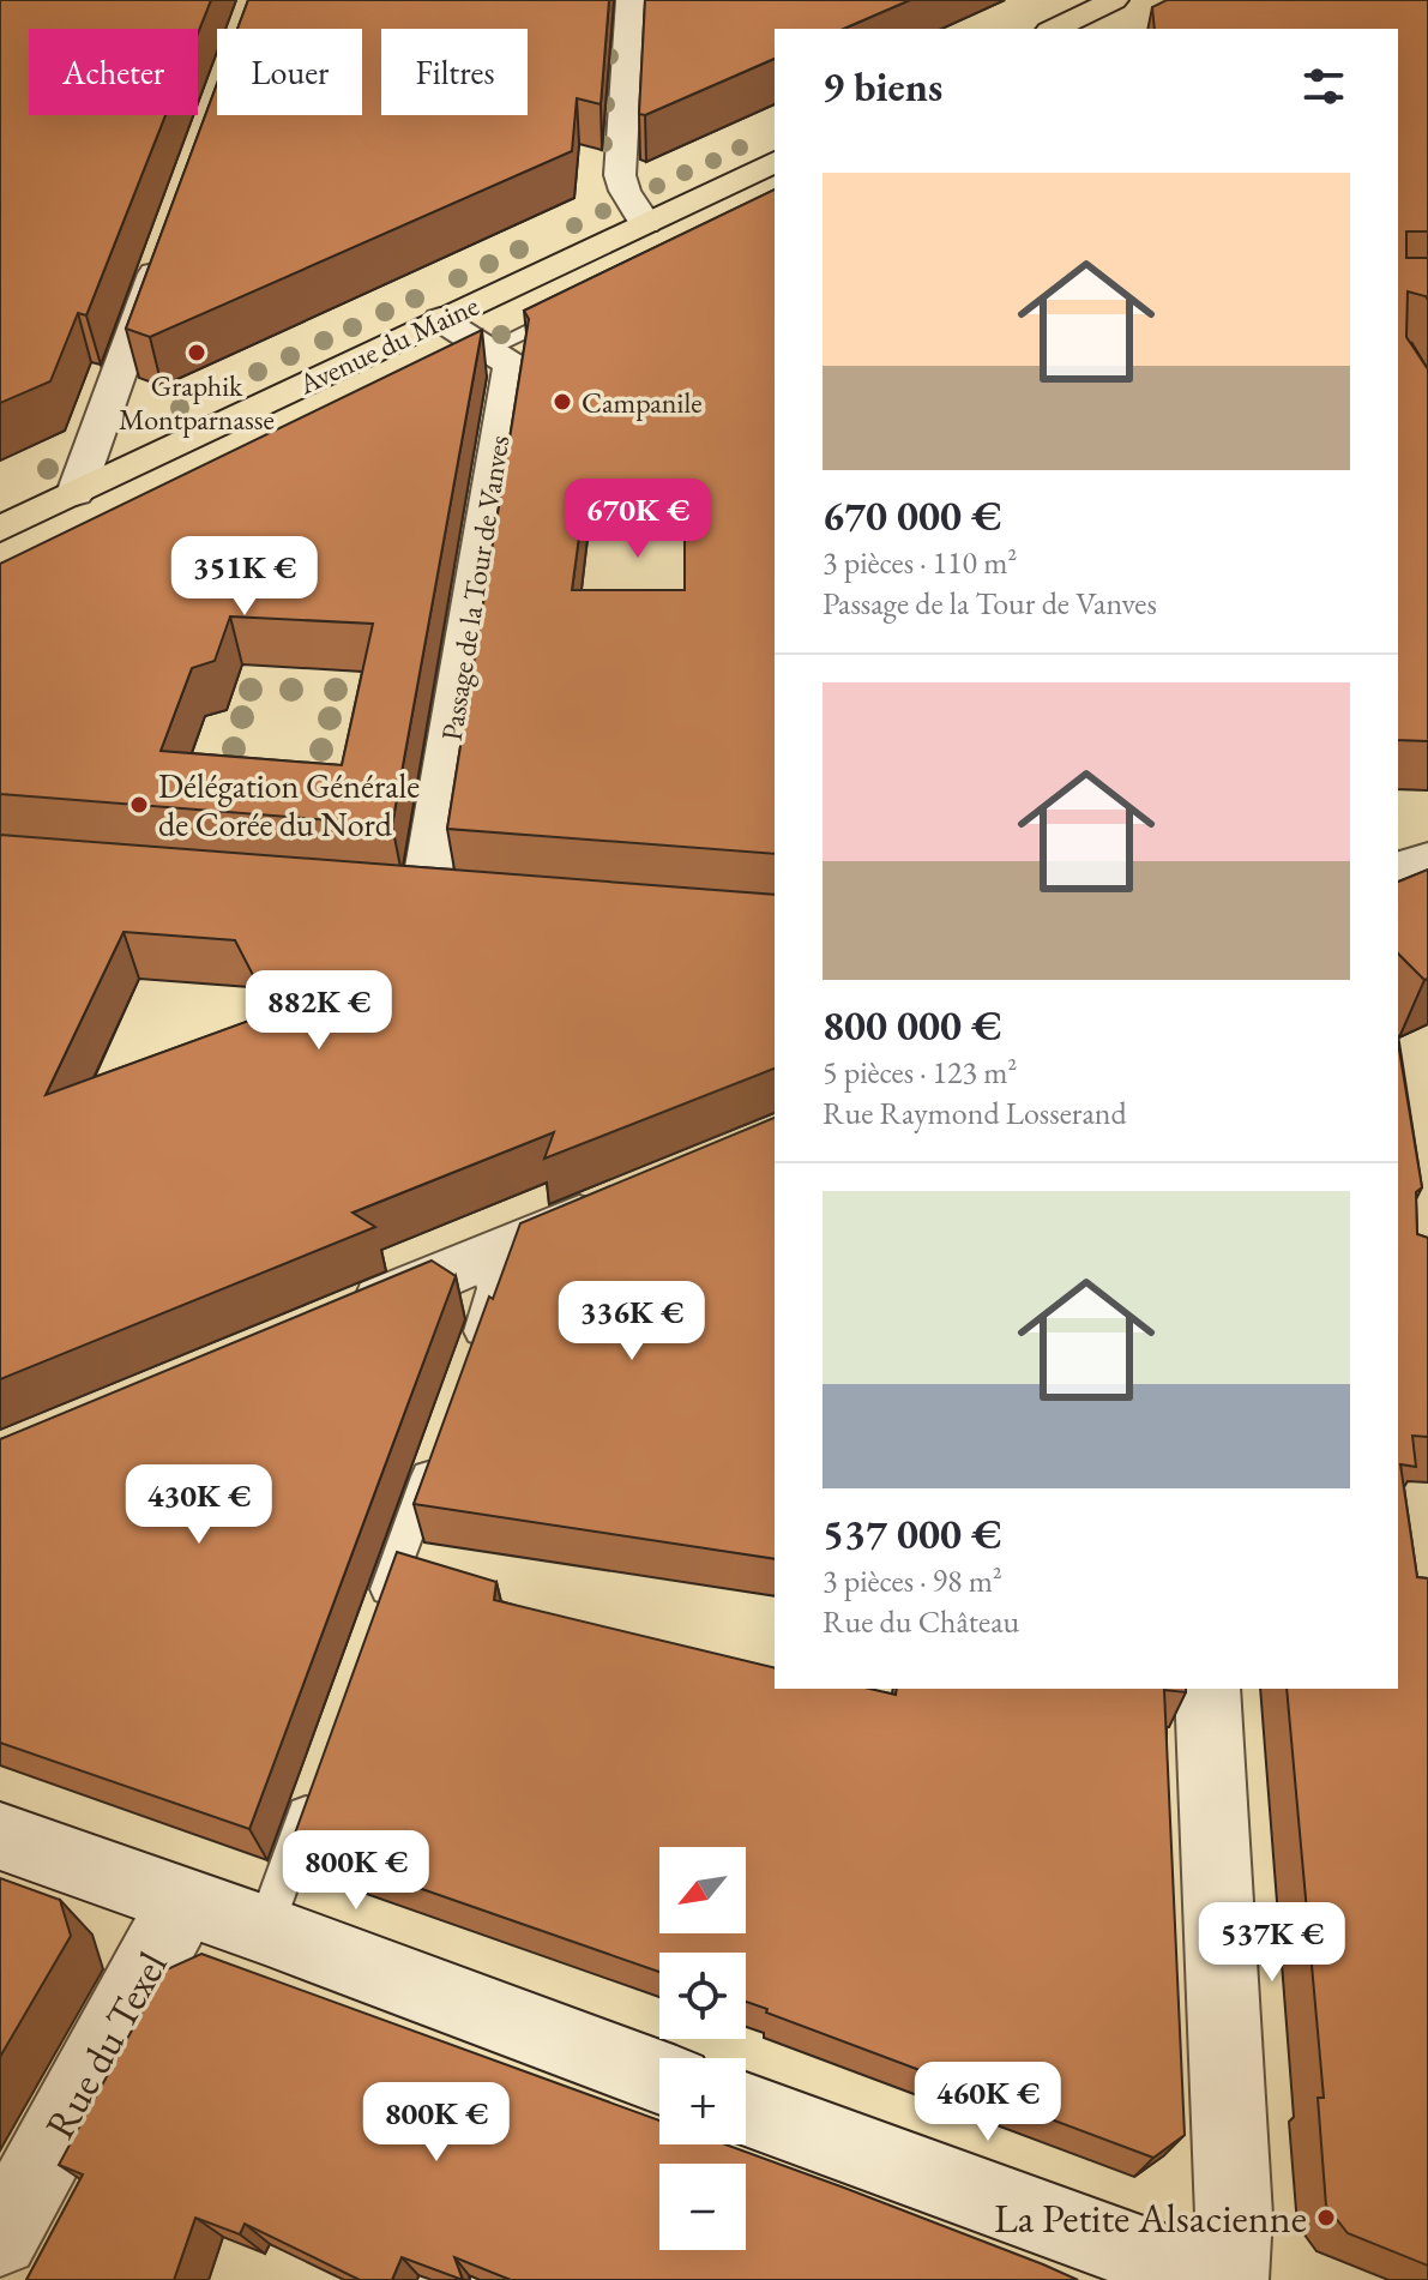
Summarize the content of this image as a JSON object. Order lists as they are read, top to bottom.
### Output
{
  "streets": {
    "main road": ["Avenue du Maine"],
    "street": ["Passage de la Tour de Vanves", "Rue du Texel"]
  },
  "crossings": [
    ["Avenue du Maine", "Passage de la Tour de Vanves"]
  ],
  "places": [
    "Graphik Montparnasse",
    "Campanile",
    "Délégation Générale de Corée du Nord",
    "La Petite Alsacienne"
  ],
  "north": "bottom left",
  "page": {
    "chip": ["Acheter", "Louer", "Filtres"],
    "heading": "9 biens",
    "list": [
      {
        "name": "670 000 €",
        "note": "3 pièces · 110 m² · Passage de la Tour de Vanves"
      },
      {
        "name": "800 000 €",
        "note": "5 pièces · 123 m² · Rue Raymond Losserand"
      },
      {
        "name": "537 000 €",
        "note": "3 pièces · 98 m² · Rue du Château"
      }
    ],
    "price": [
      "670K €",
      "351K €",
      "882K €",
      "336K €",
      "430K €",
      "800K €",
      "537K €",
      "460K €",
      "800K €"
    ],
    "map_buttons": ["+", "−"]
  }
}
